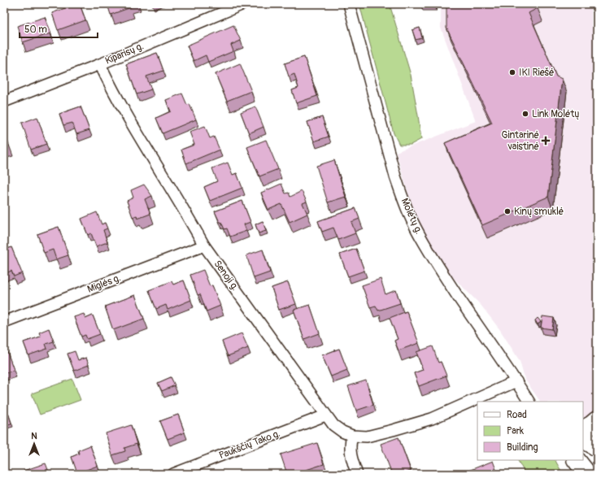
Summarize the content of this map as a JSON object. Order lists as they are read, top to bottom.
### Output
{
  "streets": {
    "street": [
      "Kiparisų g.",
      "Molėtų g.",
      "Senoji g.",
      "Miglės g.",
      "Paukščių Tako g."
    ]
  },
  "crossings": [
    ["Kiparisų g.", "Senoji g."],
    ["Senoji g.", "Miglės g."],
    ["Senoji g.", "Paukščių Tako g."]
  ],
  "places": {
    "other": ["IKI Riešė", "Link Molėtų", "Kinų smuklė"],
    "health": ["Gintarinė vaistinė"]
  },
  "legend": ["Road", "Park", "Building"],
  "scale_bar": "50 m",
  "north": "top"
}
